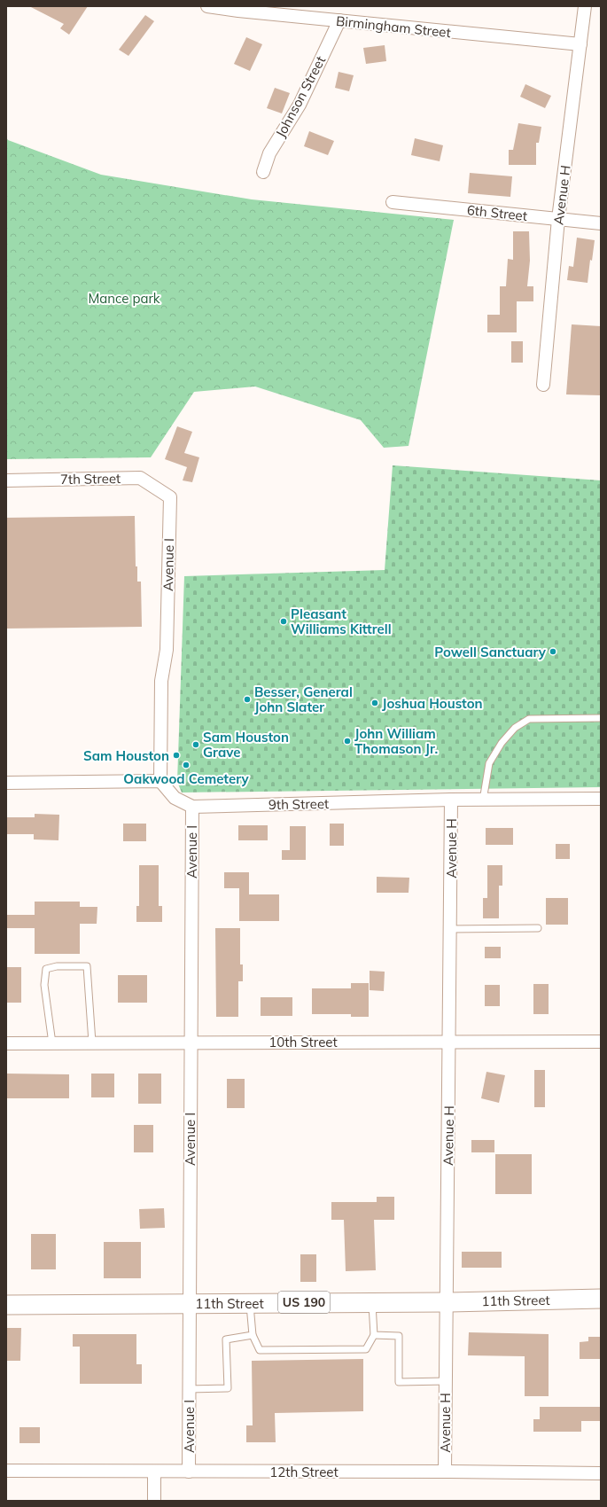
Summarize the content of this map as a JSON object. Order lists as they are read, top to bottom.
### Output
{
  "streets": {
    "main road": ["11th Street", "US 190"],
    "street": [
      "Birmingham Street",
      "Johnson Street",
      "Avenue H",
      "6th Street",
      "7th Street",
      "Avenue I",
      "9th Street",
      "10th Street",
      "12th Street"
    ]
  },
  "crossings": [
    ["Birmingham Street", "Johnson Street"],
    ["Birmingham Street", "Avenue H"],
    ["Avenue H", "6th Street"],
    ["Avenue H", "9th Street"],
    ["Avenue H", "10th Street"],
    ["Avenue H", "11th Street"],
    ["Avenue H", "12th Street"],
    ["7th Street", "Avenue I"],
    ["Avenue I", "9th Street"],
    ["Avenue I", "10th Street"],
    ["Avenue I", "11th Street"],
    ["Avenue I", "12th Street"]
  ],
  "parks": ["Mance park"],
  "places": [
    "Pleasant Williams Kittrell",
    "Powell Sanctuary",
    "Besser, General John Slater",
    "Joshua Houston",
    "John William Thomason Jr.",
    "Sam Houston Grave",
    "Sam Houston",
    "Oakwood Cemetery"
  ]
}
